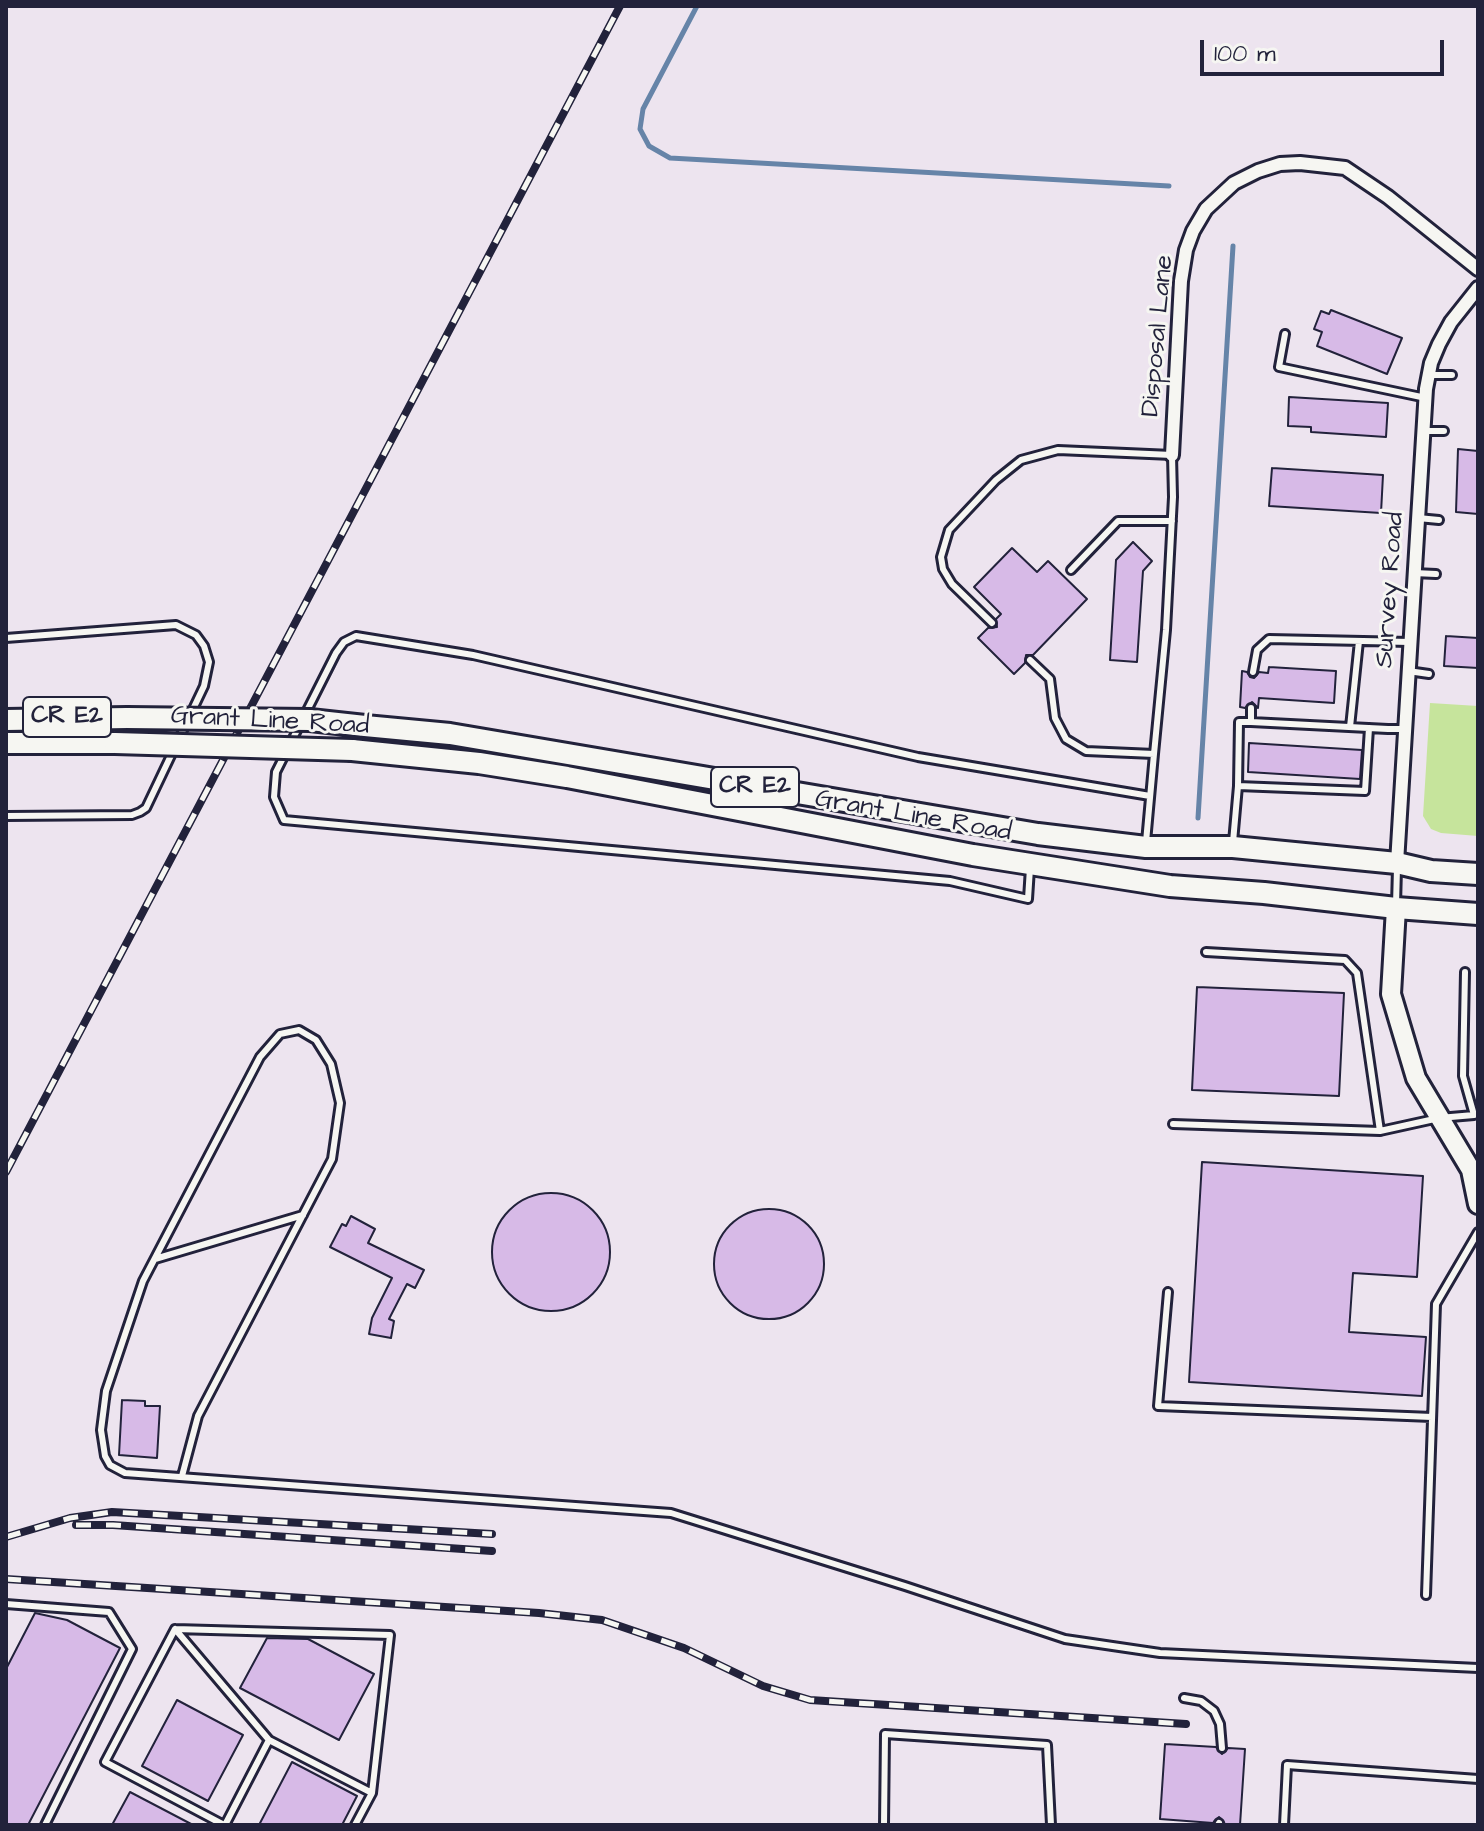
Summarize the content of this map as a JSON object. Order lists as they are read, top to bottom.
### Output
{
  "streets": {
    "main road": ["CR E2", "Grant Line Road"],
    "street": ["Disposal Lane", "Survey Road"]
  },
  "crossings": [
    ["Disposal Lane", "Grant Line Road"],
    ["Survey Road", "Grant Line Road"]
  ],
  "scale_bar": "100 m"
}
